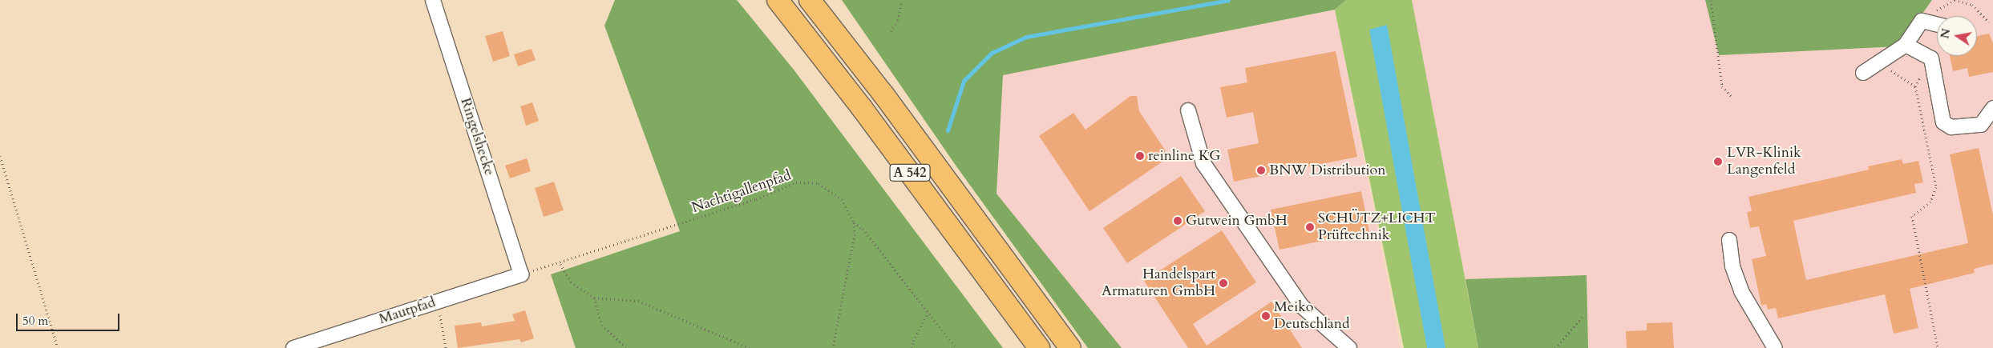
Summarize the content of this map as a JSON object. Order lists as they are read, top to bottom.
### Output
{
  "streets": {
    "highway": ["A 542"],
    "street": ["Ringelshecke", "Mautpfad"],
    "path": ["Nachtigallenpfad"]
  },
  "crossings": [
    ["Ringelshecke", "Nachtigallenpfad"],
    ["Ringelshecke", "Mautpfad"],
    ["Nachtigallenpfad", "Mautpfad"]
  ],
  "places": [
    "reinline KG",
    "LVR-Klinik Langenfeld",
    "BNW Distribution",
    "Gutwein GmbH",
    "SCHÜTZ+LICHT Prüftechnik",
    "Handelspart Armaturen GmbH",
    "Meiko Deutschland"
  ],
  "scale_bar": "50 m",
  "north": "left"
}
